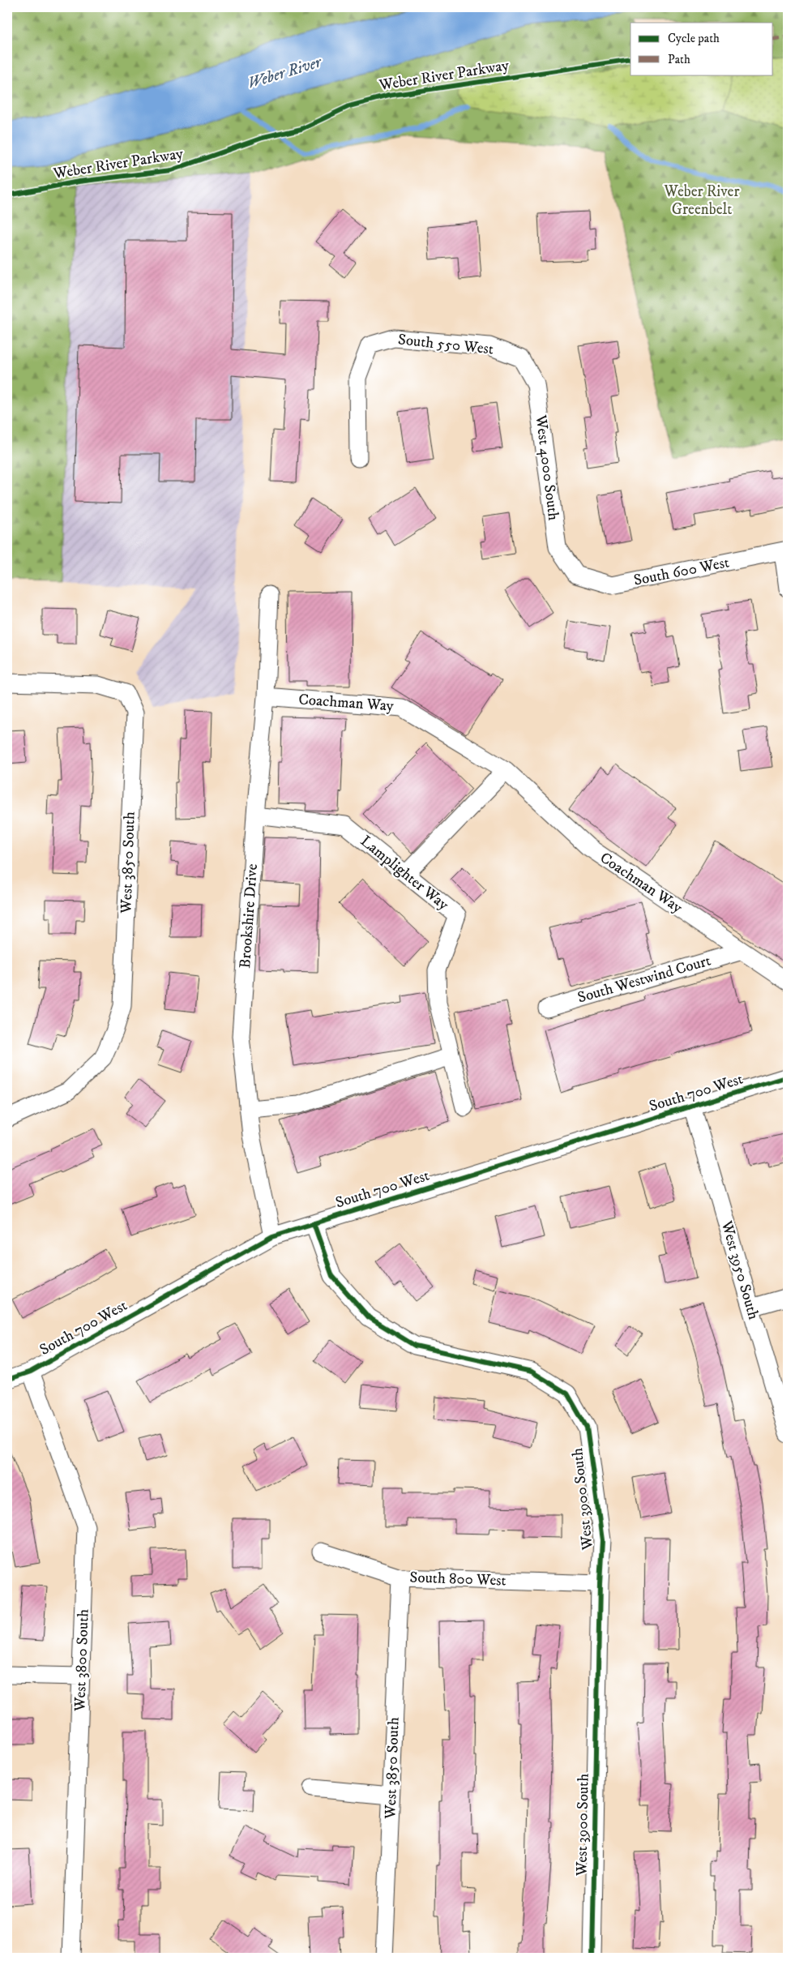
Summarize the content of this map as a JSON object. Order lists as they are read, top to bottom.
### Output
{
  "streets": {
    "street": [
      "South 550 West",
      "West 4000 South",
      "South 600 West",
      "Coachman Way",
      "West 3850 South",
      "Lamplighter Way",
      "Brookshire Drive",
      "South Westwind Court",
      "South 700 West",
      "West 3950 South",
      "West 3900 South",
      "South 800 West",
      "West 3800 South"
    ],
    "cycle path": ["Weber River Parkway"]
  },
  "crossings": [
    ["South 550 West", "West 4000 South"],
    ["West 4000 South", "South 600 West"],
    ["Coachman Way", "Brookshire Drive"],
    ["Coachman Way", "South Westwind Court"],
    ["West 3850 South", "South 800 West"],
    ["Lamplighter Way", "Brookshire Drive"],
    ["Brookshire Drive", "South 700 West"],
    ["South 700 West", "West 3950 South"],
    ["South 700 West", "West 3900 South"],
    ["South 700 West", "West 3800 South"],
    ["West 3900 South", "South 800 West"]
  ],
  "water": ["Weber River"],
  "parks": ["Weber River Greenbelt"],
  "legend": ["Cycle path", "Path"]
}
